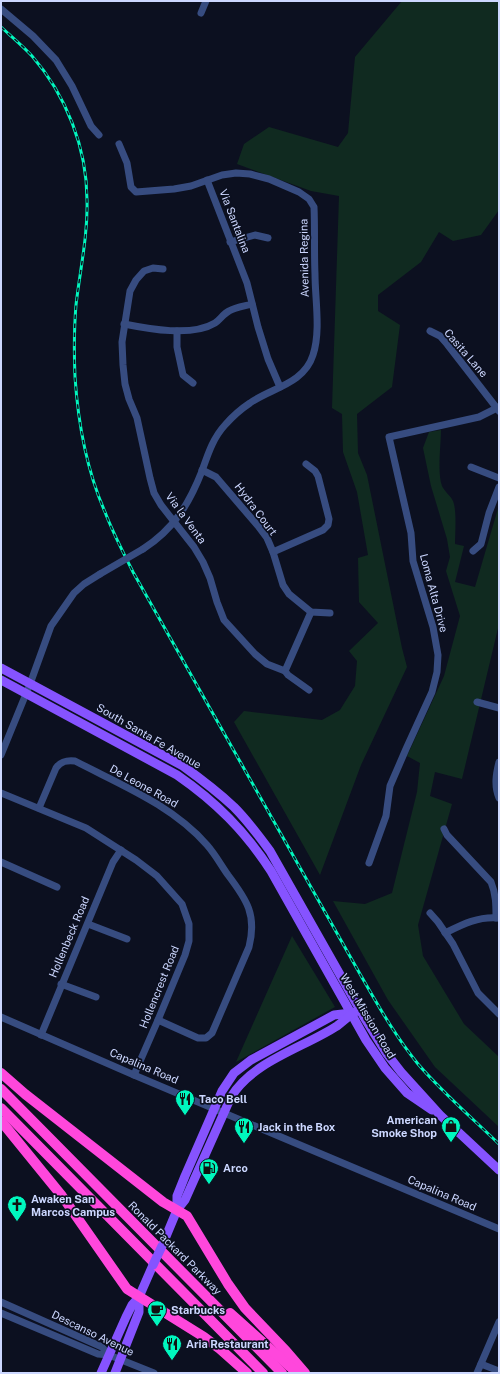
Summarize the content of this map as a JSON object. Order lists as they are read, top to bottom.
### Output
{
  "streets": {
    "highway": ["Ronald Packard Parkway"],
    "main road": ["South Santa Fe Avenue", "West Mission Road"],
    "street": [
      "Via Santalina",
      "Avenida Regina",
      "Casita Lane",
      "Hydra Court",
      "Via la Venta",
      "Loma Alta Drive",
      "De Leone Road",
      "Hollenbeck Road",
      "Hollencrest Road",
      "Capalina Road",
      "Descanso Avenue"
    ]
  },
  "crossings": [
    ["Via Santalina", "Avenida Regina"],
    ["Avenida Regina", "Hydra Court"],
    ["Avenida Regina", "Via la Venta"],
    ["Avenida Regina", "South Santa Fe Avenue"],
    ["Casita Lane", "Loma Alta Drive"],
    ["South Santa Fe Avenue", "West Mission Road"],
    ["De Leone Road", "Hollencrest Road"],
    ["Hollenbeck Road", "Hollencrest Road"],
    ["Hollenbeck Road", "Capalina Road"],
    ["Hollencrest Road", "Capalina Road"]
  ],
  "places": {
    "restaurant": ["Taco Bell", "Jack in the Box", "Aria Restaurant"],
    "shop": ["American Smoke Shop"],
    "fuel station": ["Arco"],
    "church": ["Awaken San Marcos Campus"],
    "cafe": ["Starbucks"]
  }
}
